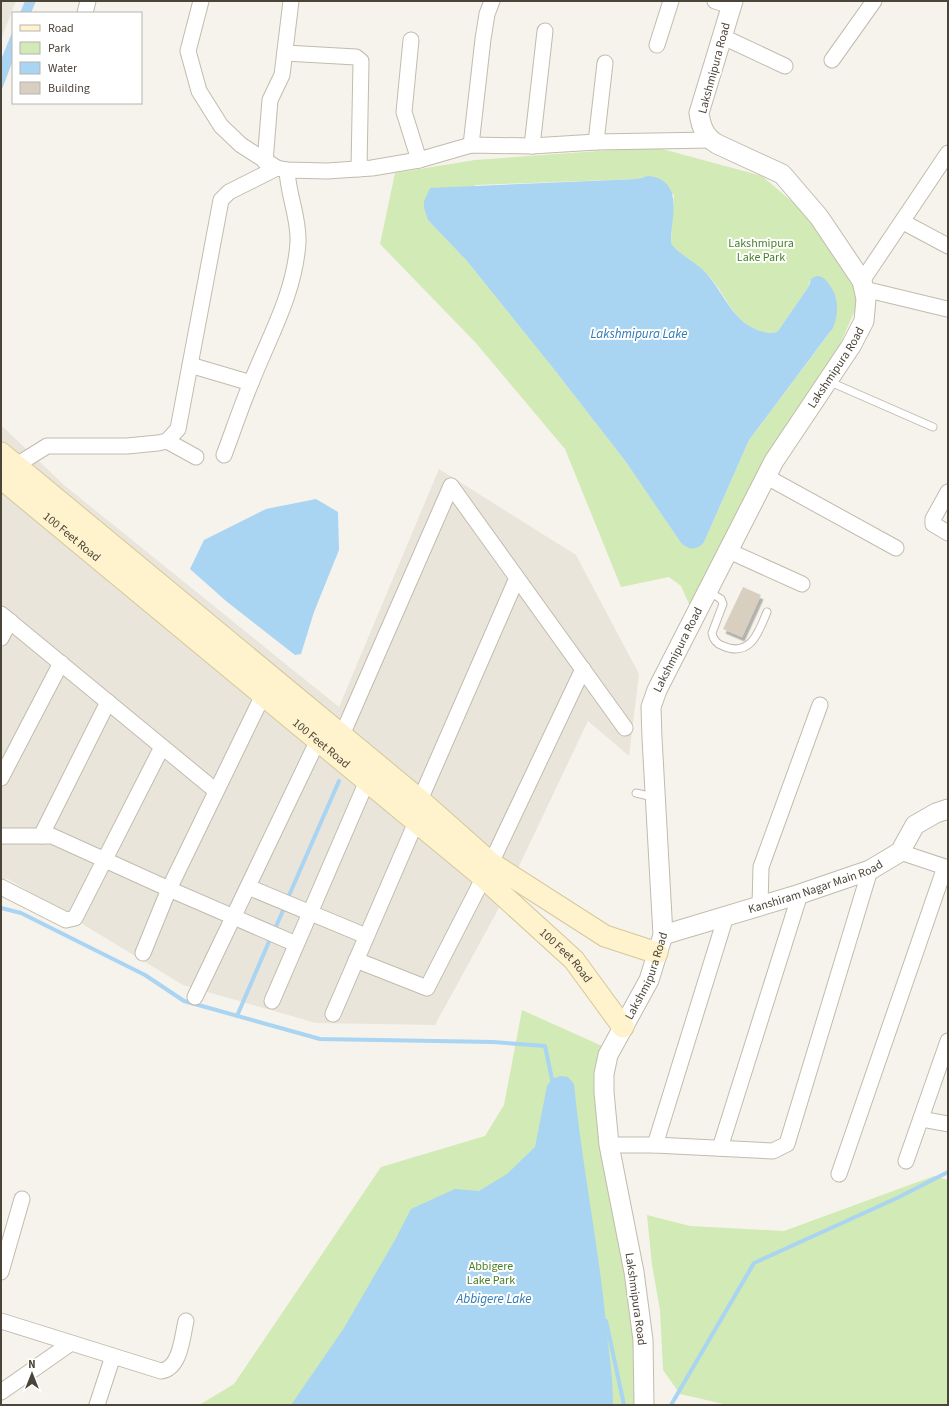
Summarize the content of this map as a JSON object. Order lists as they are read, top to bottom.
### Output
{
  "streets": {
    "main road": ["100 Feet Road"],
    "street": ["Lakshmipura Road", "Kanshiram Nagar Main Road"]
  },
  "crossings": [
    ["Lakshmipura Road", "100 Feet Road"],
    ["Lakshmipura Road", "Kanshiram Nagar Main Road"],
    ["100 Feet Road", "Kanshiram Nagar Main Road"]
  ],
  "water": ["Lakshmipura Lake", "Abbigere Lake"],
  "parks": ["Lakshmipura Lake Park", "Abbigere Lake Park"],
  "legend": [
    "Road",
    "Park",
    "Water",
    "Building"
  ],
  "north": "top"
}
